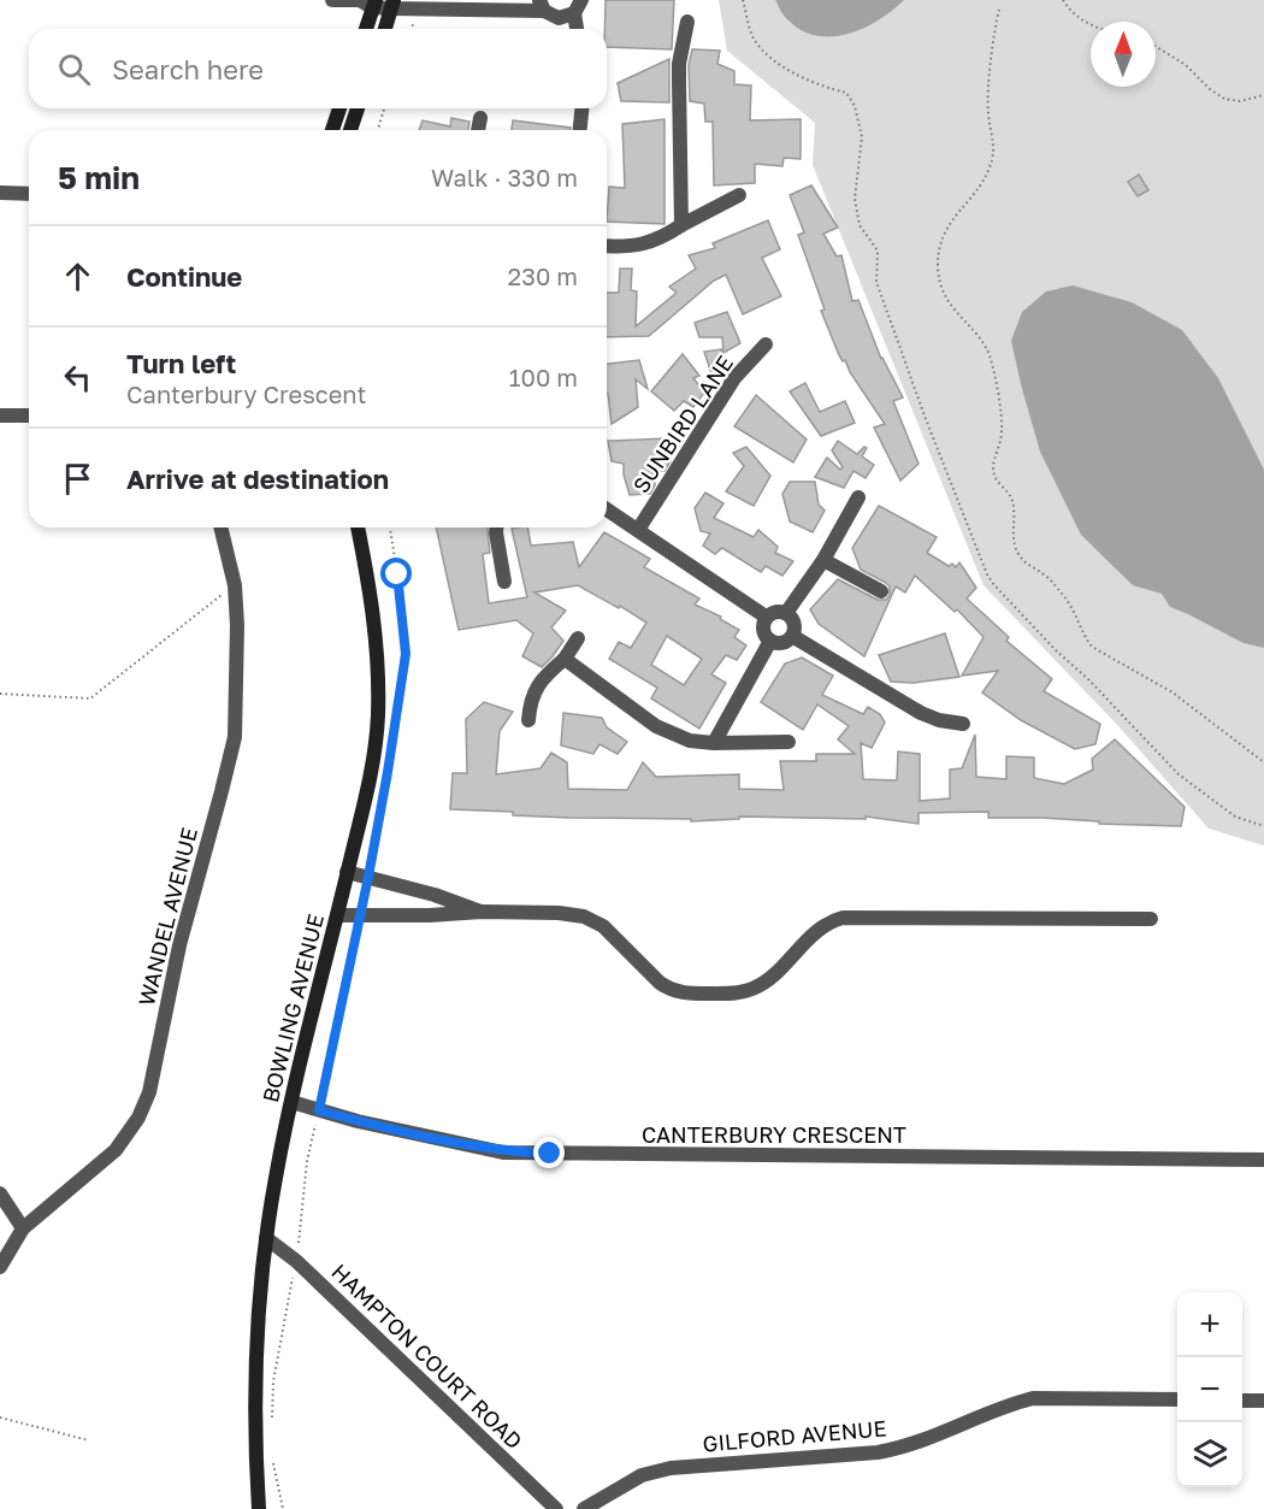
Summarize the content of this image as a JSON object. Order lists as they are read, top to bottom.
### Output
{
  "streets": {
    "main road": ["BOWLING AVENUE"],
    "street": [
      "SUNBIRD LANE",
      "WANDEL AVENUE",
      "CANTERBURY CRESCENT",
      "HAMPTON COURT ROAD",
      "GILFORD AVENUE"
    ]
  },
  "crossings": [
    ["BOWLING AVENUE", "CANTERBURY CRESCENT"],
    ["BOWLING AVENUE", "HAMPTON COURT ROAD"]
  ],
  "north": "top",
  "page": {
    "search": "Search here",
    "heading": ["5 min", "Walk · 330 m"],
    "list": [
      ["Continue", "230 m"],
      ["Turn left", "Canterbury Crescent", "100 m"],
      "Arrive at destination"
    ],
    "map_buttons": ["+", "−"]
  }
}
